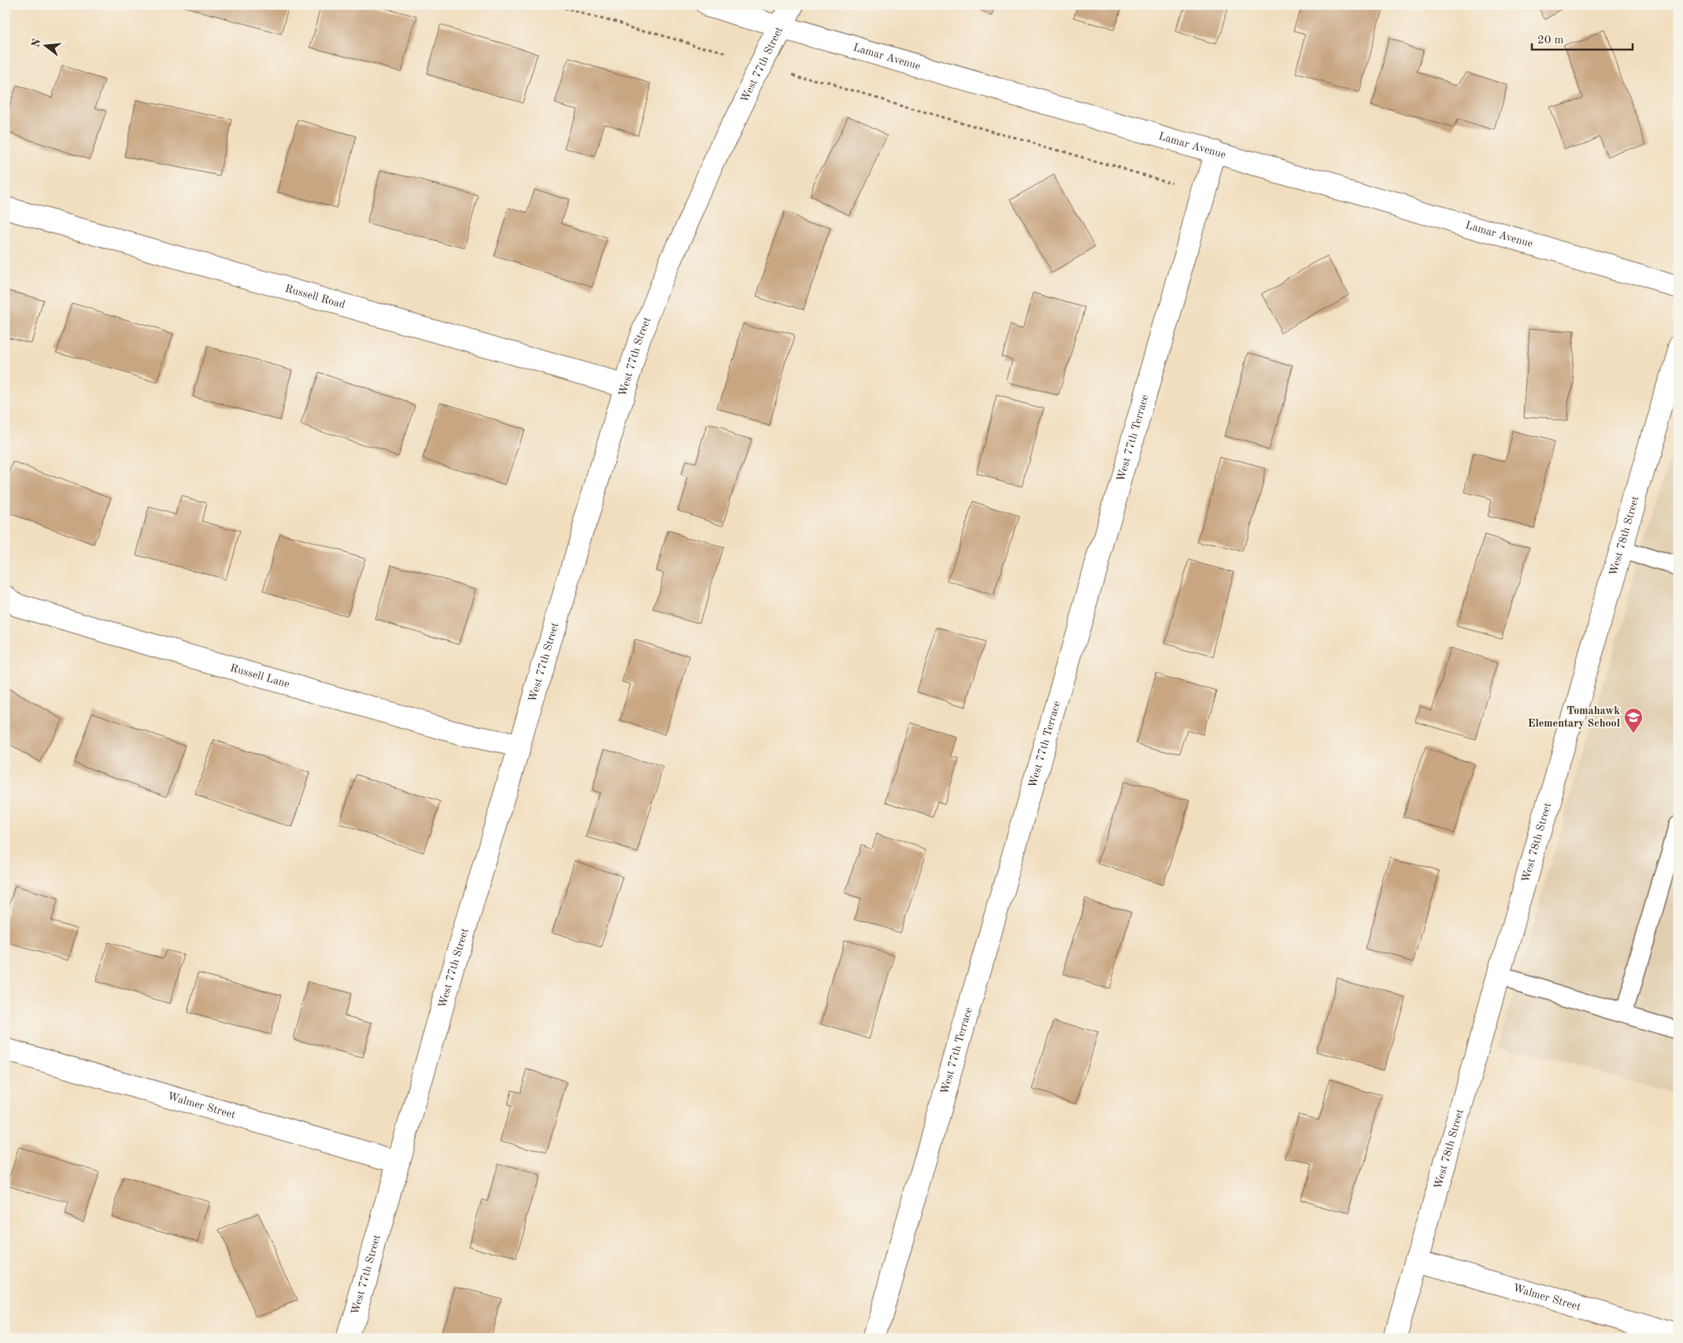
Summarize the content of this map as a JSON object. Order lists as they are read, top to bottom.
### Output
{
  "streets": {
    "street": [
      "Lamar Avenue",
      "West 77th Street",
      "Russell Road",
      "West 77th Terrace",
      "West 78th Street",
      "Russell Lane",
      "Walmer Street"
    ]
  },
  "crossings": [
    ["Lamar Avenue", "West 77th Street"],
    ["Lamar Avenue", "West 77th Terrace"],
    ["West 77th Street", "Russell Road"],
    ["West 77th Street", "Russell Lane"],
    ["West 77th Street", "Walmer Street"],
    ["West 78th Street", "Walmer Street"]
  ],
  "places": {
    "school or university": ["Tomahawk Elementary School"]
  },
  "scale_bar": "20 m",
  "north": "left"
}
